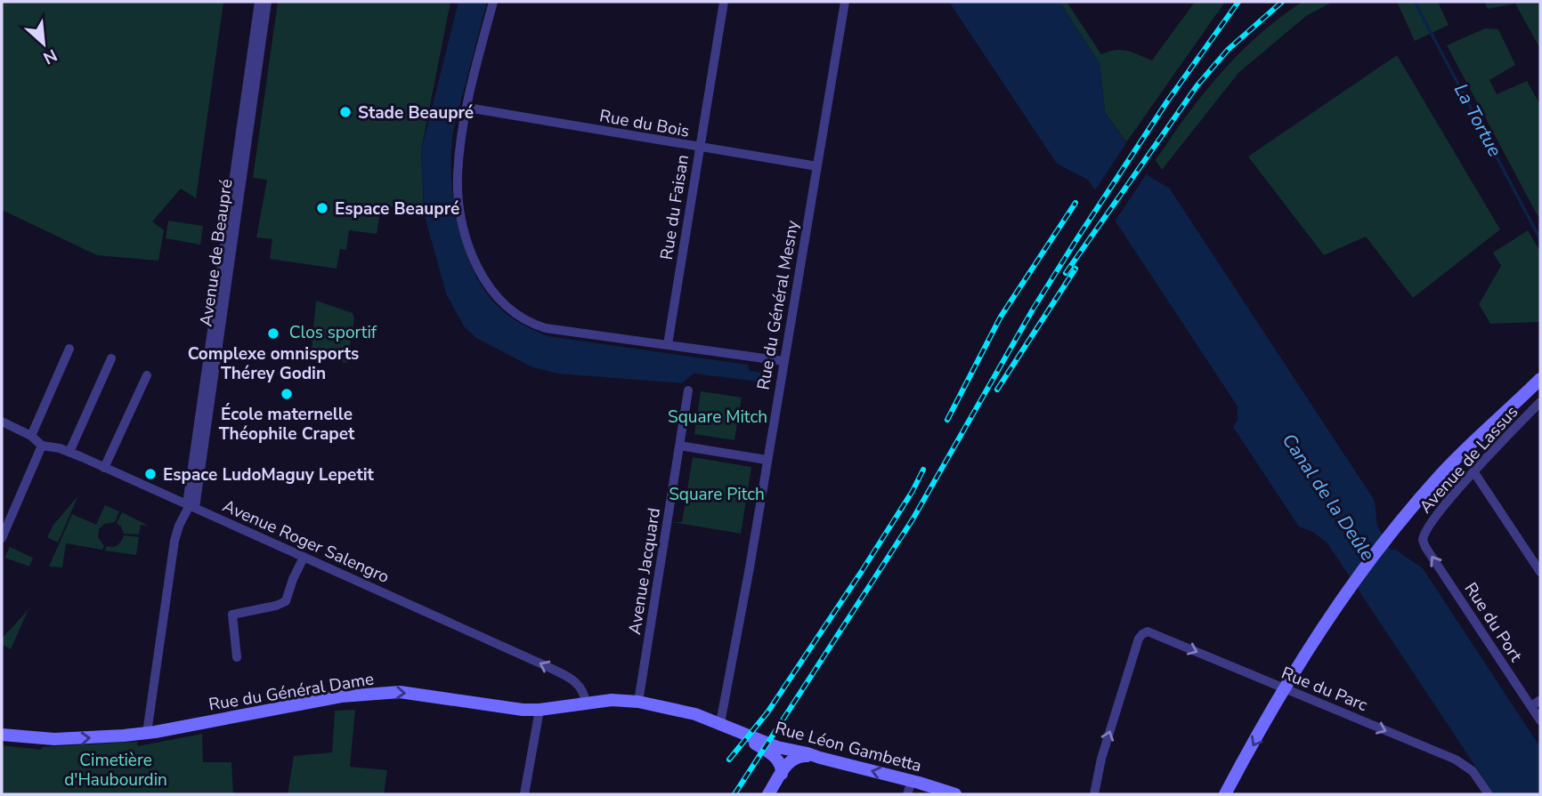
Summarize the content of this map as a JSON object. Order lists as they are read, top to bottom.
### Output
{
  "streets": {
    "street": [
      "Rue du Bois",
      "Rue du Faisan",
      "Avenue de Beaupré",
      "Rue du Général Mesny",
      "Avenue de Lassus",
      "Avenue Roger Salengro",
      "Avenue Jacquard",
      "Rue du Port",
      "Rue du Parc",
      "Rue du Général Dame",
      "Rue Léon Gambetta"
    ]
  },
  "crossings": [
    ["Rue du Bois", "Rue du Faisan"],
    ["Rue du Bois", "Rue du Général Mesny"],
    ["Avenue de Beaupré", "Avenue Roger Salengro"],
    ["Rue du Général Mesny", "Rue du Général Dame"],
    ["Rue du Général Mesny", "Rue Léon Gambetta"],
    ["Avenue de Lassus", "Rue du Port"],
    ["Avenue Roger Salengro", "Rue du Général Dame"],
    ["Avenue Jacquard", "Rue du Général Dame"],
    ["Rue du Général Dame", "Rue Léon Gambetta"]
  ],
  "one_way": ["Avenue Roger Salengro", "Rue du Port", "Rue du Général Dame"],
  "water": ["La Tortue", "Canal de la Deûle"],
  "parks": [
    "Clos sportif",
    "Square Mitch",
    "Square Pitch",
    "Cimetière d'Haubourdin"
  ],
  "places": [
    "Stade Beaupré",
    "Espace Beaupré",
    "Complexe omnisports Thérey Godin",
    "École maternelle Théophile Crapet",
    "Espace LudoMaguy Lepetit"
  ],
  "north": "bottom right"
}
